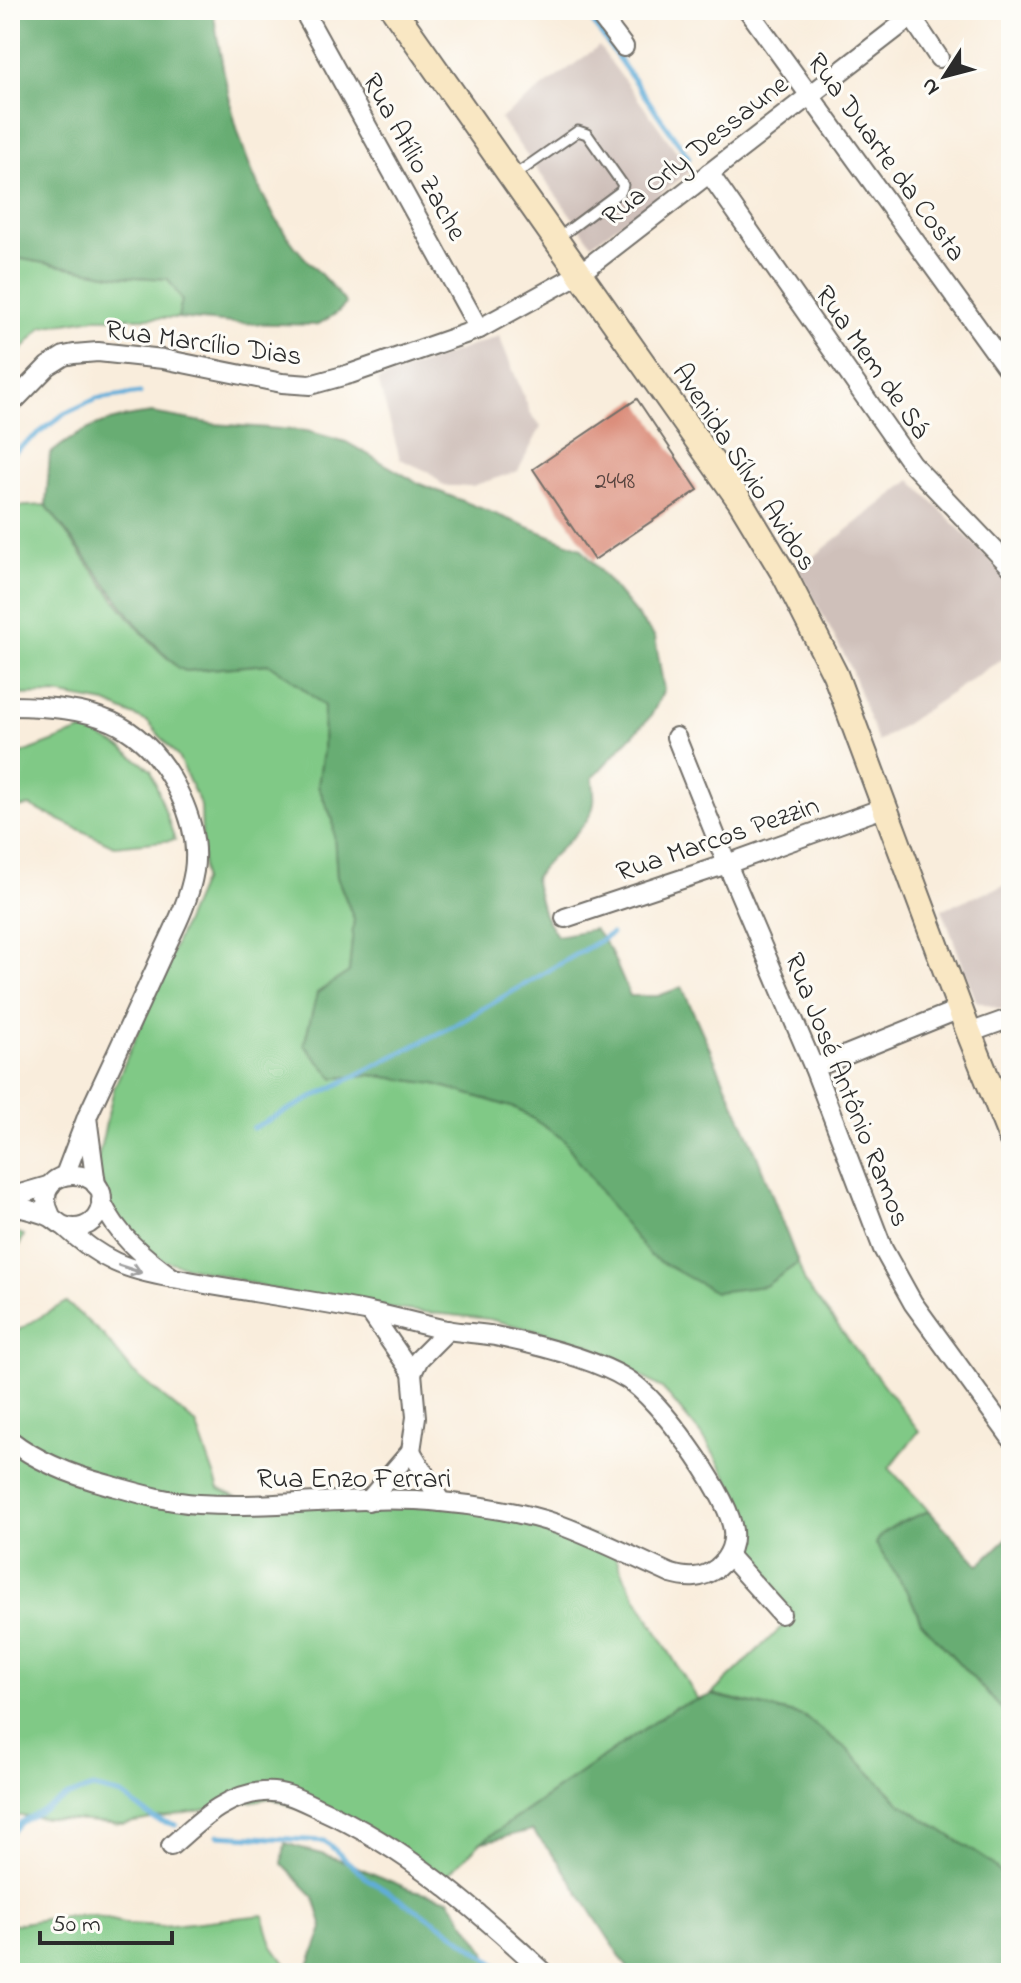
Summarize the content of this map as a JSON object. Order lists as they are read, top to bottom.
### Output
{
  "streets": {
    "main road": ["Avenida Sílvio Avidos"],
    "street": [
      "Rua Orly Dessaune",
      "Rua Atílio Zache",
      "Rua Duarte da Costa",
      "Rua Marcílio Dias",
      "Rua Mem de Sá",
      "Rua Marcos Pezzin",
      "Rua José Antônio Ramos",
      "Rua Enzo Ferrari"
    ]
  },
  "crossings": [
    ["Rua Orly Dessaune", "Rua Duarte da Costa"],
    ["Rua Orly Dessaune", "Rua Marcílio Dias"],
    ["Rua Orly Dessaune", "Rua Mem de Sá"],
    ["Rua Orly Dessaune", "Avenida Sílvio Avidos"],
    ["Rua Atílio Zache", "Rua Marcílio Dias"],
    ["Rua Marcílio Dias", "Avenida Sílvio Avidos"],
    ["Avenida Sílvio Avidos", "Rua Marcos Pezzin"],
    ["Rua Marcos Pezzin", "Rua José Antônio Ramos"]
  ],
  "house_numbers": ["2448"],
  "scale_bar": "50 m",
  "north": "bottom left"
}
